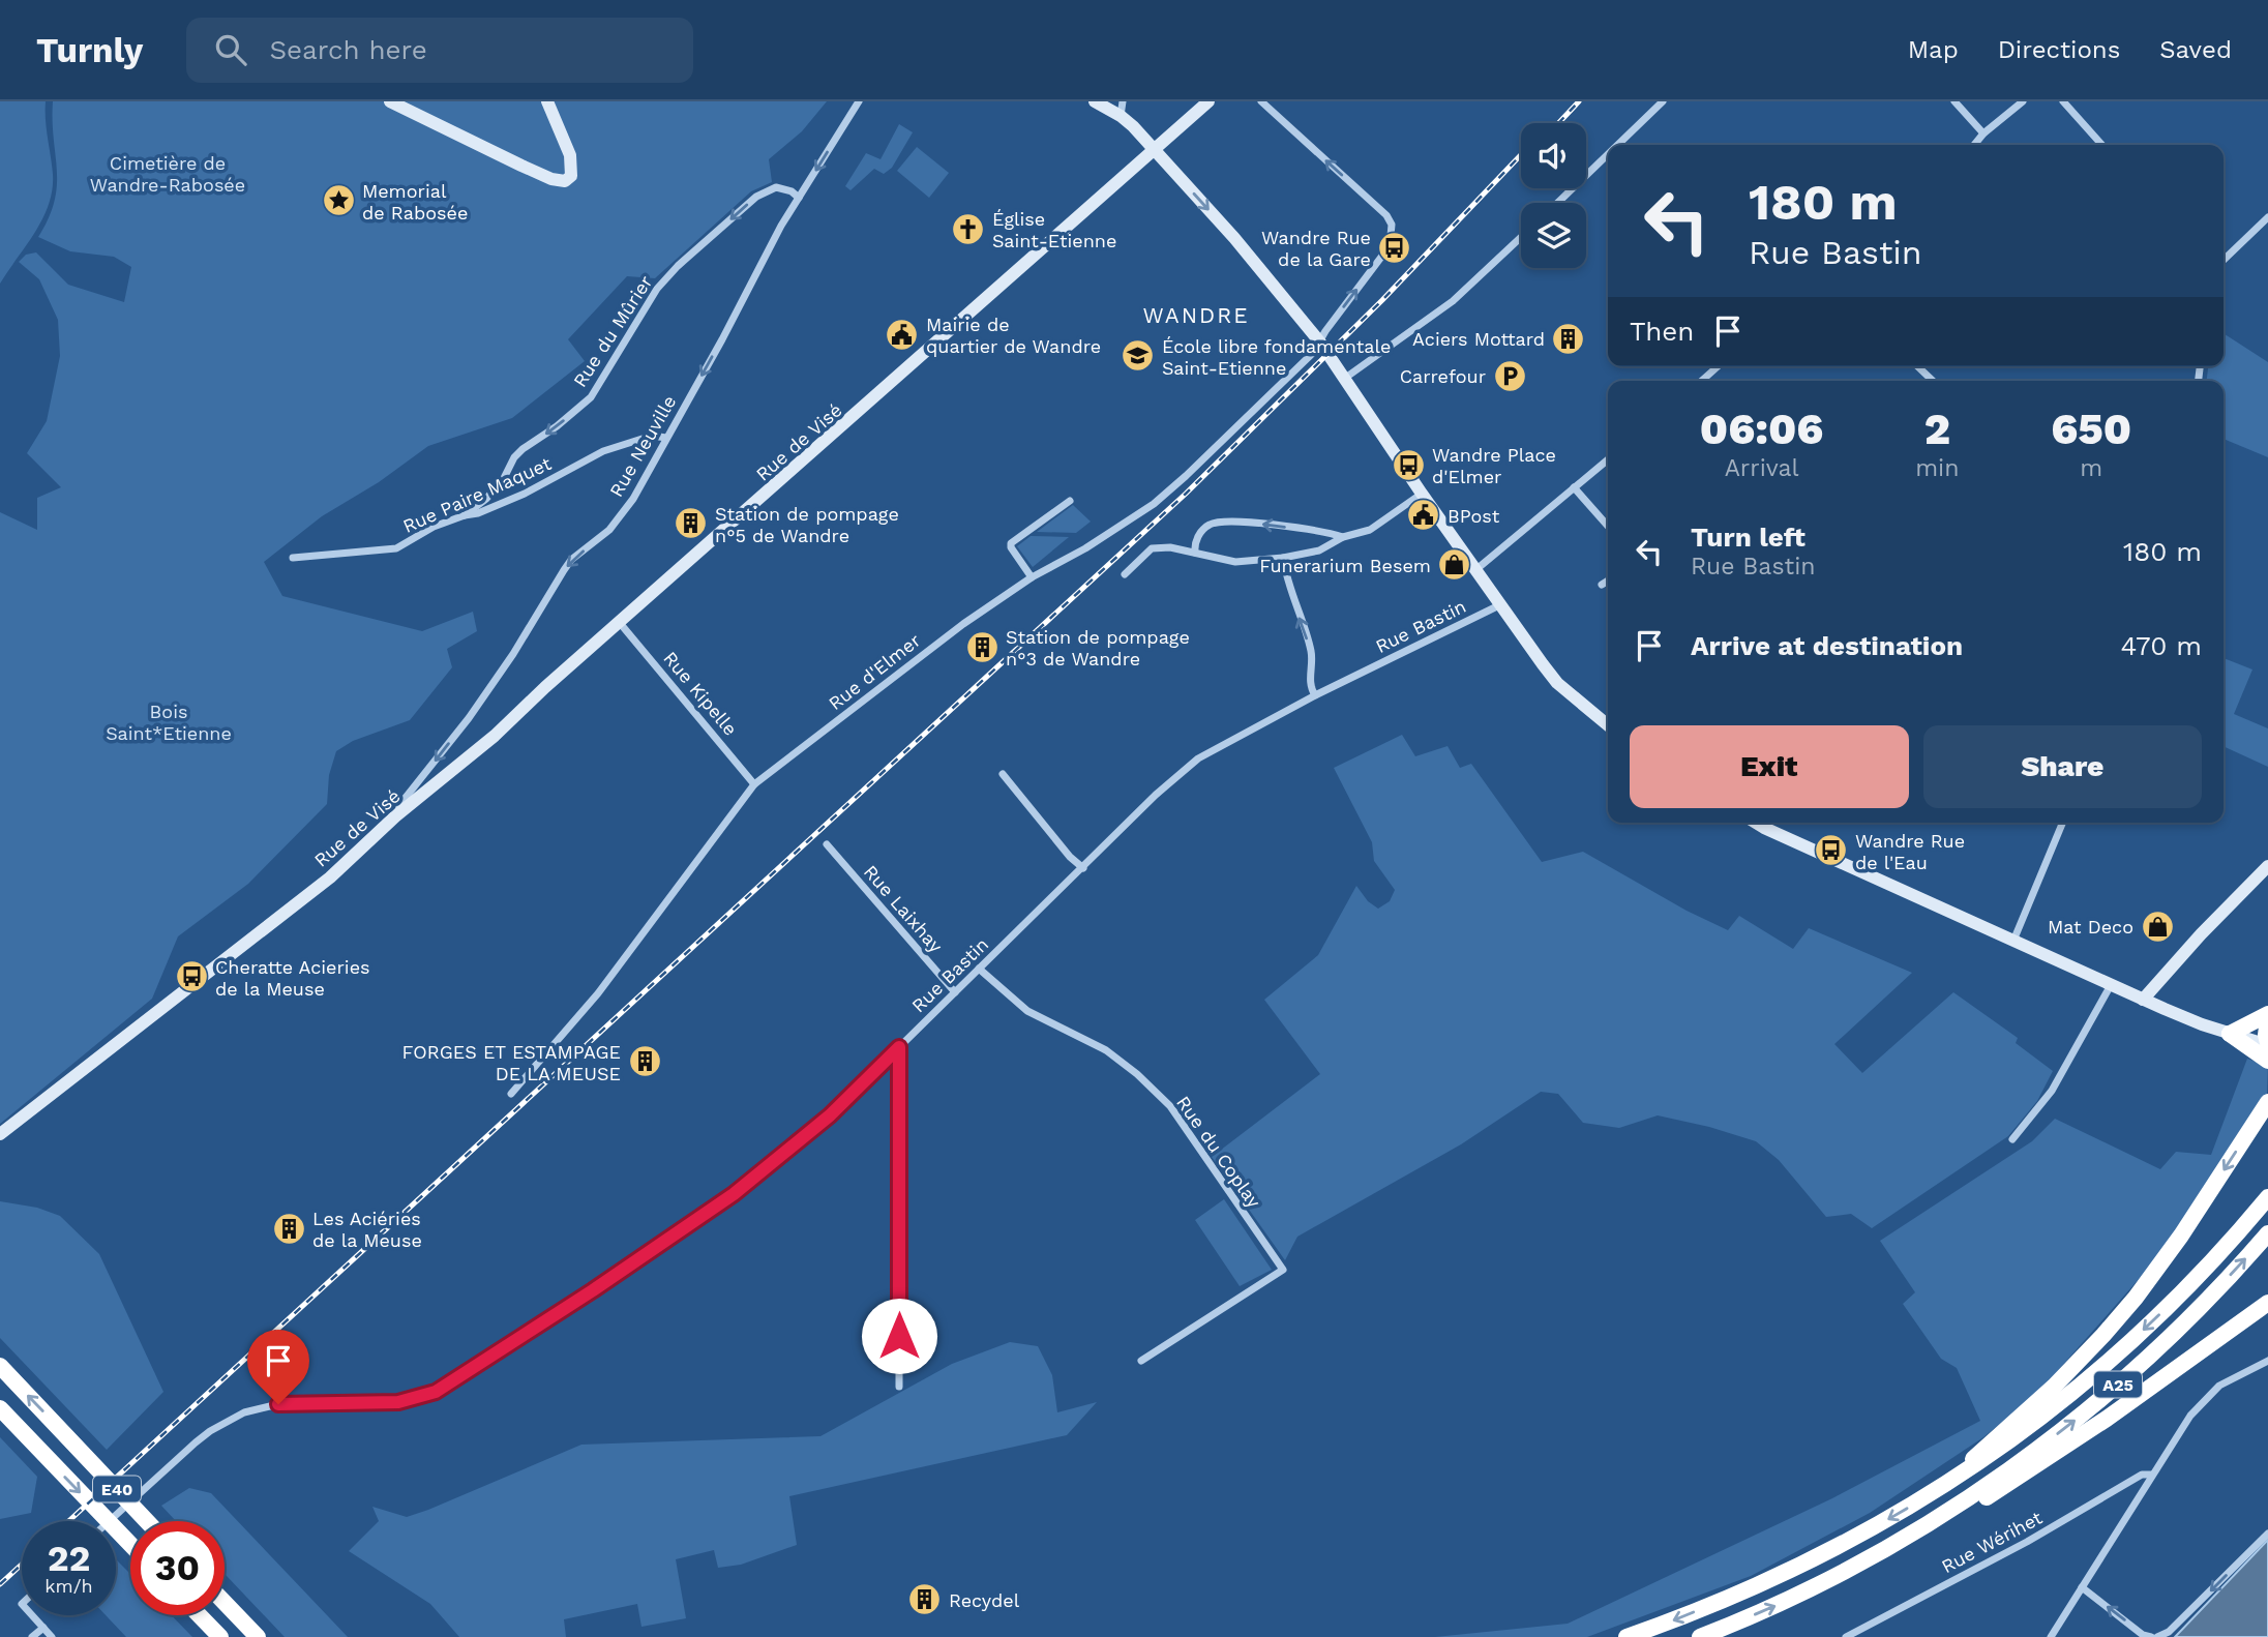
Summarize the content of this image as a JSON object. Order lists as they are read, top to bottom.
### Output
{
  "streets": {
    "highway": ["A25", "E40"],
    "street": [
      "Rue du Mûrier",
      "Rue de Visé",
      "Rue Neuville",
      "Rue Paire Maquet",
      "Rue Bastin",
      "Rue d'Elmer",
      "Rue Kipelle",
      "Rue Laixhay",
      "Rue du Coplay",
      "Rue Wérihet"
    ]
  },
  "crossings": [
    ["Rue du Mûrier", "Rue Neuville"],
    ["Rue du Mûrier", "Rue Paire Maquet"],
    ["Rue de Visé", "Rue Neuville"],
    ["Rue de Visé", "Rue Kipelle"],
    ["Rue Neuville", "Rue Paire Maquet"],
    ["Rue Bastin", "Rue Laixhay"],
    ["Rue Bastin", "Rue du Coplay"],
    ["Rue d'Elmer", "Rue Kipelle"]
  ],
  "one_way": ["Rue du Mûrier", "Rue Neuville"],
  "districts": ["WANDRE"],
  "parks": ["Cimetière de Wandre-Rabosée", "Bois Saint*Etienne"],
  "places": {
    "place": ["Memorial de Rabosée"],
    "church": ["Église Saint-Etienne"],
    "bus stop": [
      "Wandre Rue de la Gare",
      "Wandre Place d'Elmer",
      "Wandre Rue de l'Eau",
      "Cheratte Acieries de la Meuse"
    ],
    "public building": ["Mairie de quartier de Wandre", "BPost"],
    "building": [
      "Aciers Mottard",
      "Station de pompage n°5 de Wandre",
      "Station de pompage n°3 de Wandre",
      "FORGES ET ESTAMPAGE DE LA MEUSE",
      "Les Aciéries de la Meuse",
      "Recydel"
    ],
    "school or university": ["École libre fondamentale Saint-Etienne"],
    "parking": ["Carrefour"],
    "shop": ["Funerarium Besem", "Mat Deco"]
  },
  "page": {
    "header": "Turnly",
    "search": "Search here",
    "nav": ["Map", "Directions", "Saved"],
    "turn": ["180 m", "Rue Bastin"],
    "then": "Then",
    "eta": [
      "06:06",
      "Arrival",
      "2",
      "min",
      "650",
      "m"
    ],
    "list": [
      {
        "name": "Turn left",
        "note": "Rue Bastin",
        "value": "180 m"
      },
      {
        "name": "Arrive at destination",
        "value": "470 m"
      }
    ],
    "buttons": ["Exit", "Share"],
    "speed": "22 km/h",
    "limit": "30"
  }
}
